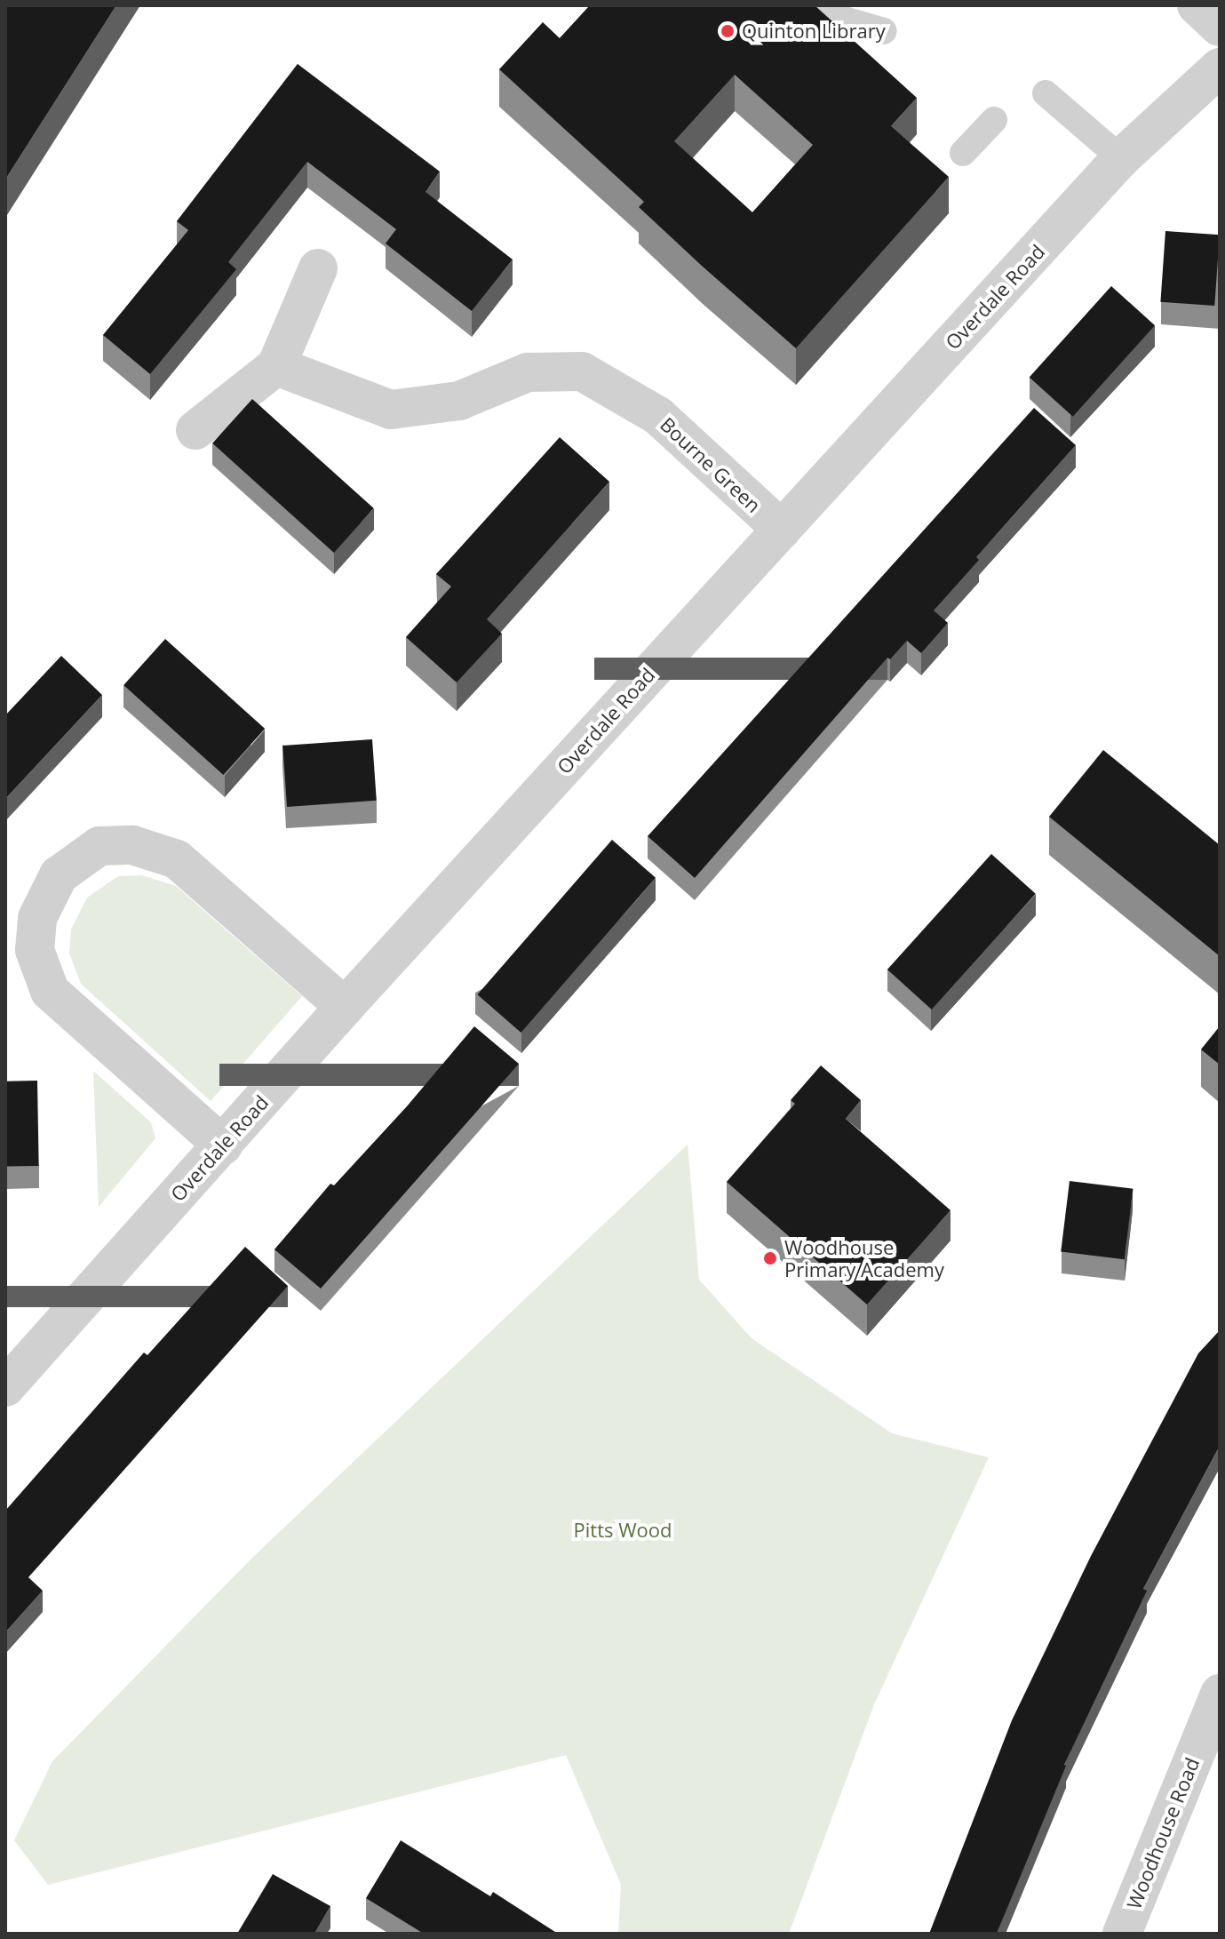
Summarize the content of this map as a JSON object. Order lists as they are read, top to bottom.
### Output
{
  "streets": {
    "street": ["Overdale Road", "Bourne Green", "Woodhouse Road"]
  },
  "crossings": [
    ["Overdale Road", "Bourne Green"]
  ],
  "parks": ["Pitts Wood"],
  "places": ["Quinton Library", "Woodhouse Primary Academy"]
}
